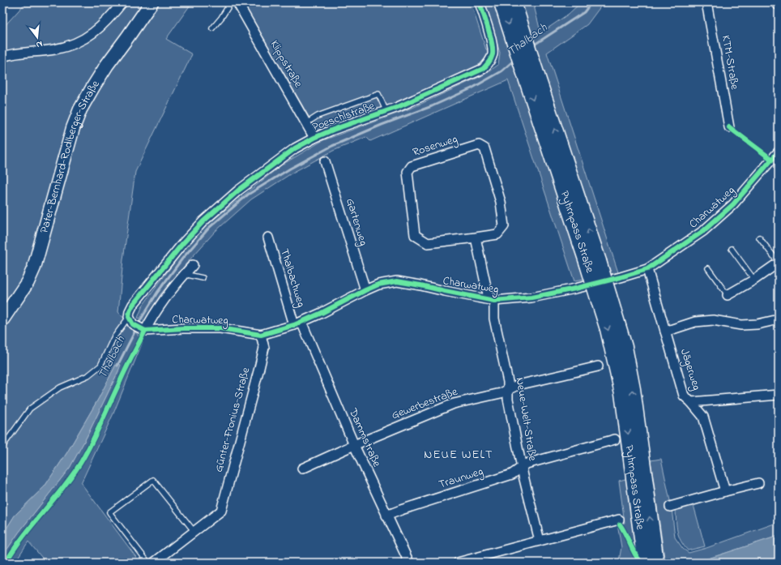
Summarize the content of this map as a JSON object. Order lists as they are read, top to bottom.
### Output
{
  "streets": {
    "main road": ["Pater-Bernhard-Rodlberger-Straße", "Pyhrnpass Straße"],
    "street": [
      "KTM-Straße",
      "Klippstraße",
      "Poeschlstraße",
      "Rosenweg",
      "Charwatweg",
      "Gartenweg",
      "Thalbachweg",
      "Jägerweg",
      "Gewerbestraße",
      "Neue-Welt-Straße",
      "Günter-Fronius-Straße",
      "Dammstraße",
      "Traunweg"
    ]
  },
  "crossings": [
    ["Klippstraße", "Poeschlstraße"],
    ["Poeschlstraße", "Charwatweg"],
    ["Charwatweg", "Gartenweg"],
    ["Charwatweg", "Thalbachweg"],
    ["Charwatweg", "Jägerweg"],
    ["Charwatweg", "Neue-Welt-Straße"],
    ["Charwatweg", "Günter-Fronius-Straße"],
    ["Charwatweg", "Dammstraße"],
    ["Thalbachweg", "Dammstraße"],
    ["Gewerbestraße", "Neue-Welt-Straße"],
    ["Gewerbestraße", "Dammstraße"],
    ["Neue-Welt-Straße", "Traunweg"],
    ["Dammstraße", "Traunweg"]
  ],
  "districts": ["NEUE WELT"],
  "water": ["Thalbach"],
  "north": "bottom"
}
